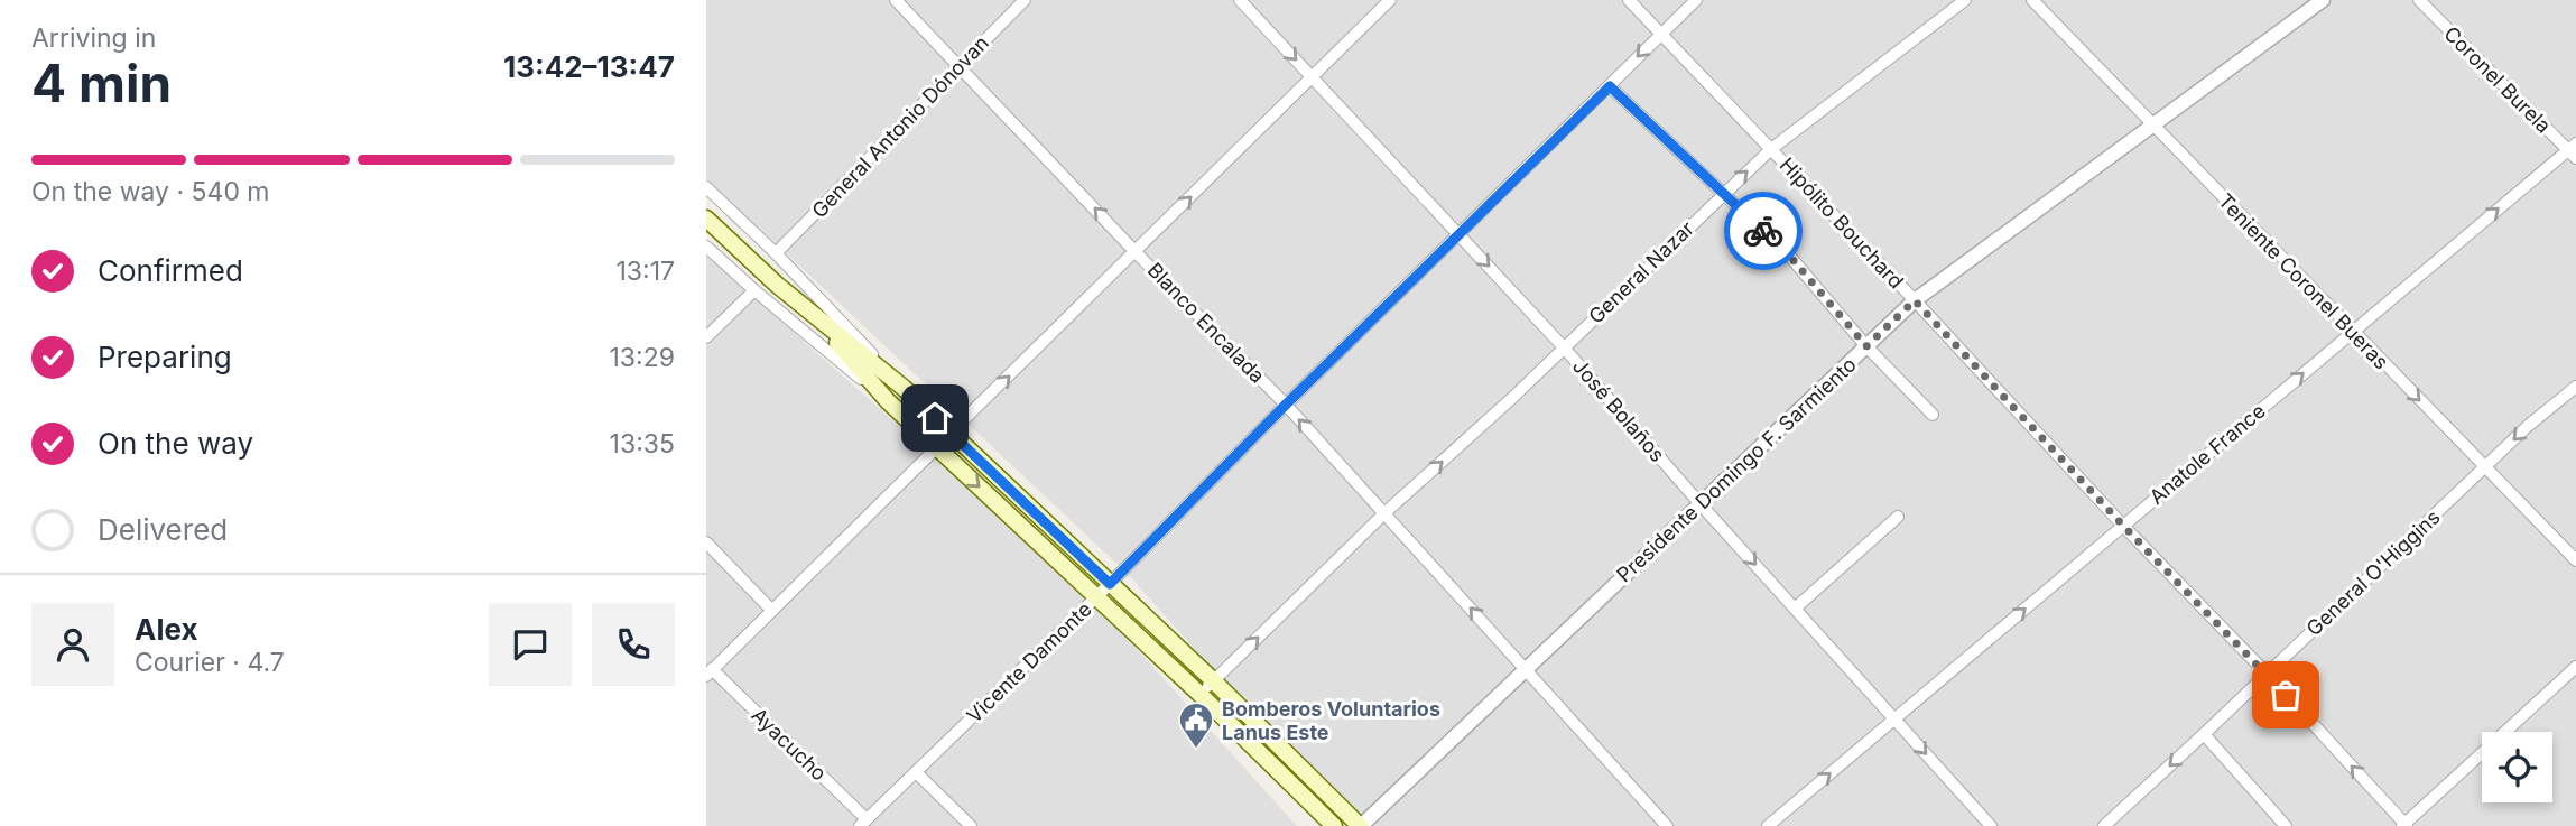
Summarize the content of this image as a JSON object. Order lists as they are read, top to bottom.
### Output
{
  "streets": {
    "street": [
      "Coronel Burela",
      "General Antonio Dónovan",
      "Hipólito Bouchard",
      "General Nazar",
      "Teniente Coronel Bueras",
      "Blanco Encalada",
      "José Bolaños",
      "Anatole France",
      "Presidente Domingo F. Sarmiento",
      "General O'Higgins",
      "Vicente Damonte",
      "Ayacucho"
    ]
  },
  "crossings": [
    ["Coronel Burela", "Anatole France"],
    ["General Antonio Dónovan", "Blanco Encalada"],
    ["Hipólito Bouchard", "General Nazar"],
    ["Hipólito Bouchard", "Anatole France"],
    ["Hipólito Bouchard", "Presidente Domingo F. Sarmiento"],
    ["Hipólito Bouchard", "General O'Higgins"],
    ["Hipólito Bouchard", "Vicente Damonte"],
    ["General Nazar", "Blanco Encalada"],
    ["General Nazar", "José Bolaños"],
    ["Teniente Coronel Bueras", "Anatole France"],
    ["Teniente Coronel Bueras", "Presidente Domingo F. Sarmiento"],
    ["Teniente Coronel Bueras", "General O'Higgins"],
    ["Blanco Encalada", "Presidente Domingo F. Sarmiento"],
    ["Blanco Encalada", "Vicente Damonte"],
    ["José Bolaños", "Anatole France"],
    ["José Bolaños", "Presidente Domingo F. Sarmiento"],
    ["José Bolaños", "Vicente Damonte"],
    ["Vicente Damonte", "Ayacucho"]
  ],
  "one_way": [
    "General Nazar",
    "Blanco Encalada",
    "José Bolaños",
    "Anatole France",
    "General O'Higgins"
  ],
  "places": {
    "public building": ["Bomberos Voluntarios Lanus Este"]
  },
  "page": {
    "heading": ["4 min", "Arriving in", "13:42–13:47"],
    "panel": ["Alex", "Courier · 4.7"],
    "bar": "On the way · 540 m",
    "list": [
      ["Confirmed", "13:17"],
      ["Preparing", "13:29"],
      ["On the way", "13:35"],
      "Delivered"
    ]
  }
}
